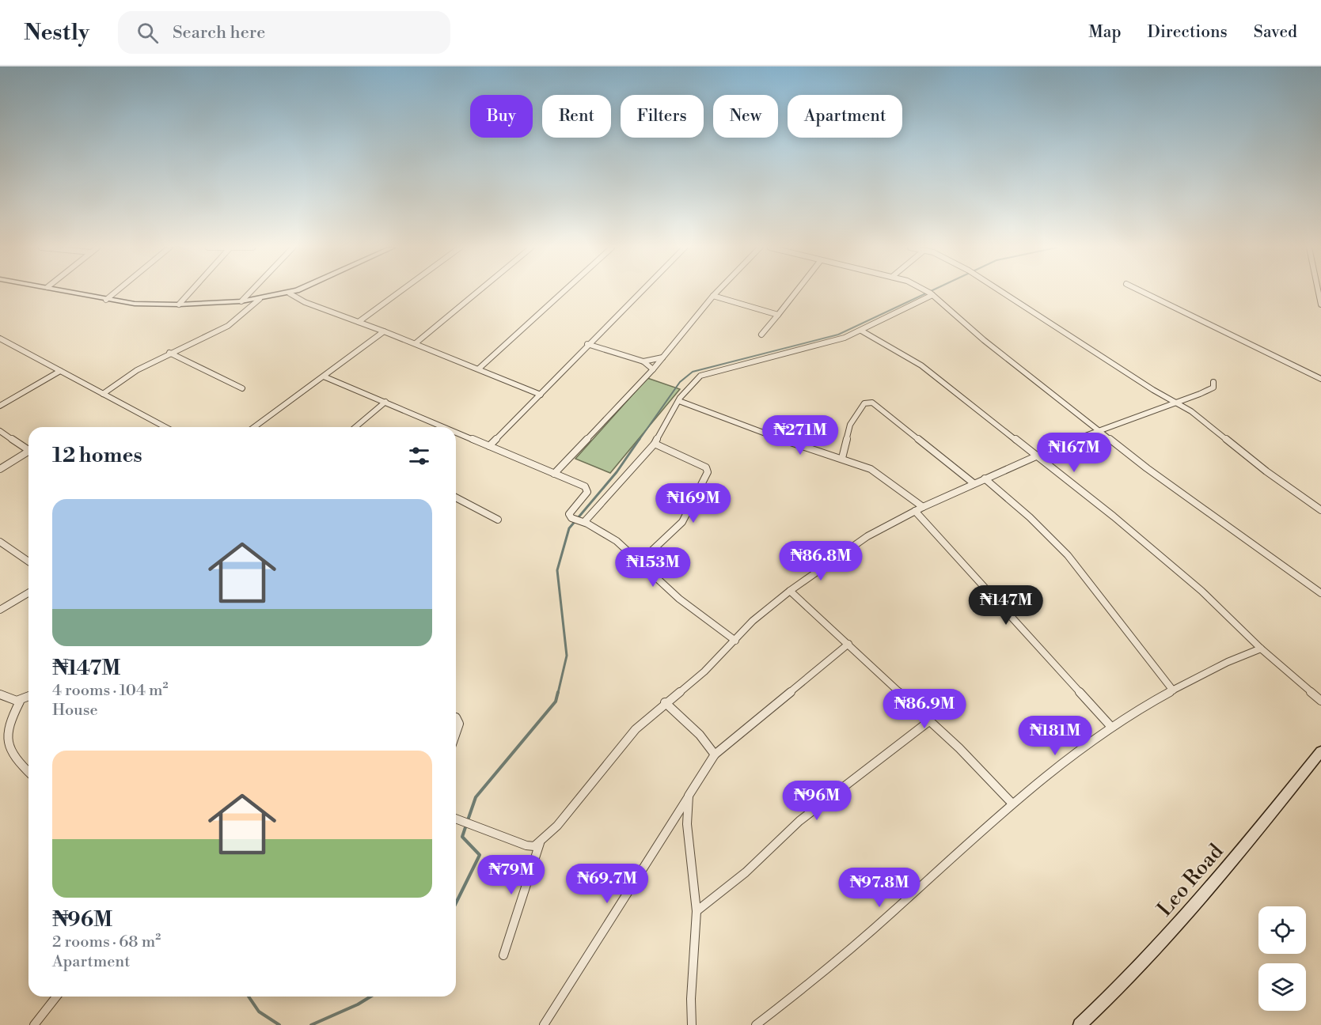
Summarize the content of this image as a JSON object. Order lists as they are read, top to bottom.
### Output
{
  "streets": {
    "street": ["Leo Road"]
  },
  "page": {
    "header": "Nestly",
    "search": "Search here",
    "nav": ["Map", "Directions", "Saved"],
    "chip": [
      "Buy",
      "Rent",
      "Filters",
      "New",
      "Apartment"
    ],
    "price": [
      "₦271M",
      "₦167M",
      "₦169M",
      "₦86.8M",
      "₦153M",
      "₦147M",
      "₦86.9M",
      "₦181M",
      "₦96M",
      "₦79M",
      "₦69.7M",
      "₦97.8M"
    ],
    "heading": "12 homes",
    "list": [
      {
        "name": "₦147M",
        "note": "4 rooms · 104 m² · House"
      },
      {
        "name": "₦96M",
        "note": "2 rooms · 68 m² · Apartment"
      }
    ]
  }
}
